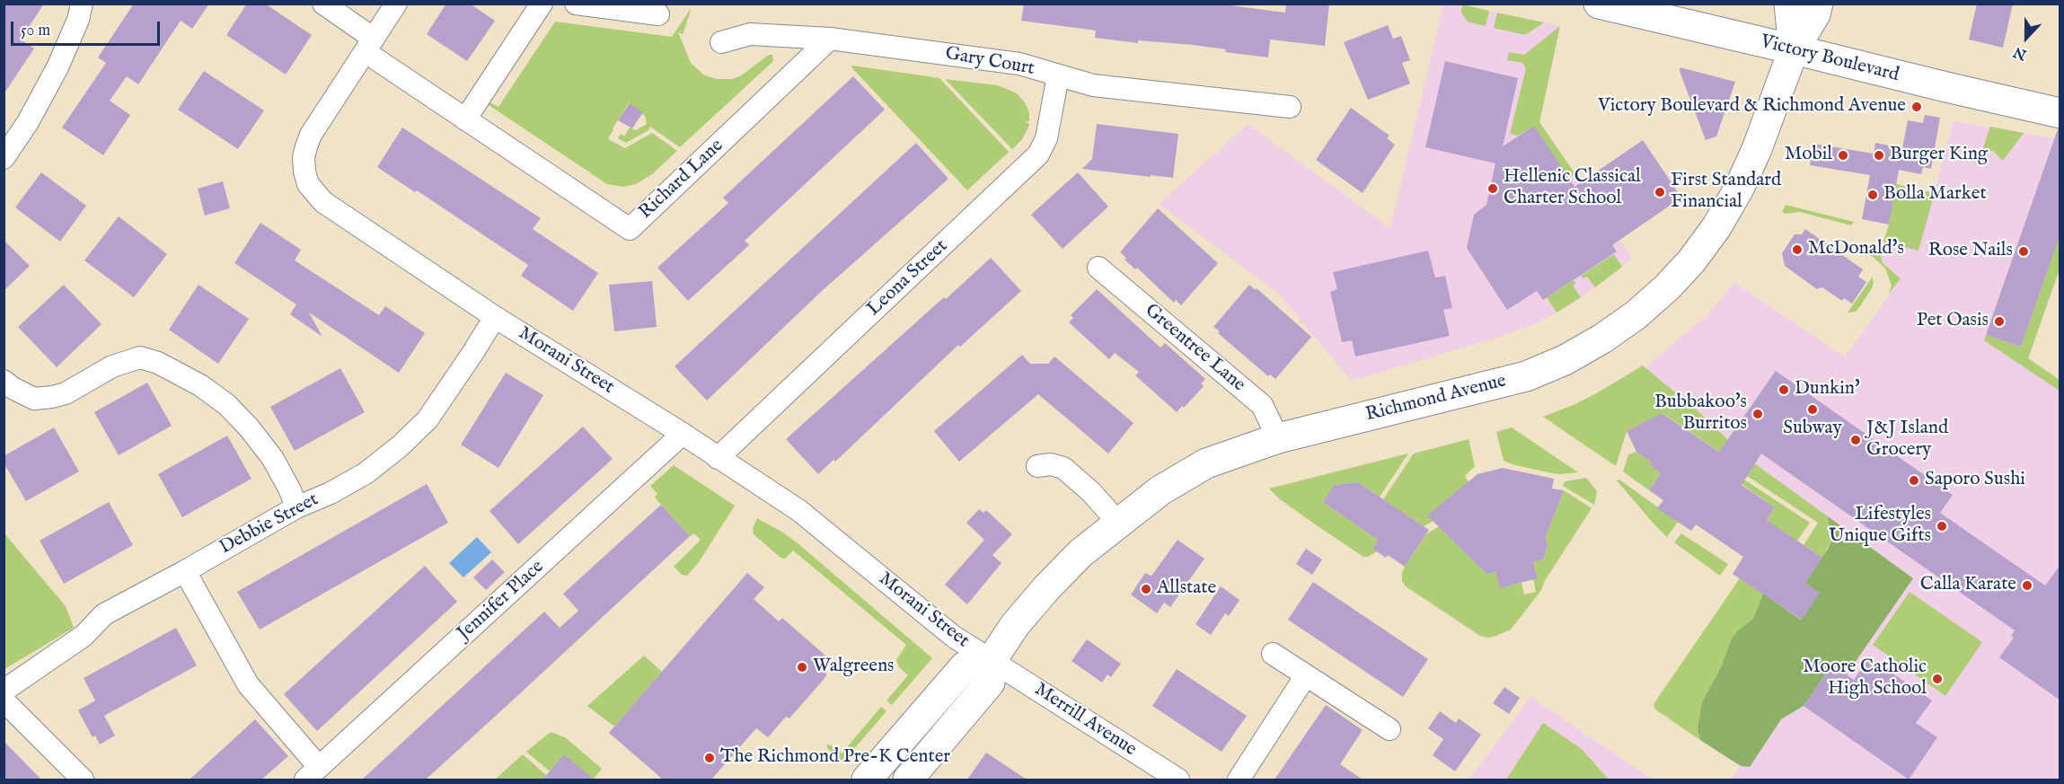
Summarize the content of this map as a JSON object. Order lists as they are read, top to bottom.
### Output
{
  "streets": {
    "main road": ["Victory Boulevard", "Richmond Avenue"],
    "street": [
      "Gary Court",
      "Richard Lane",
      "Leona Street",
      "Greentree Lane",
      "Morani Street",
      "Debbie Street",
      "Jennifer Place",
      "Merrill Avenue"
    ]
  },
  "crossings": [
    ["Victory Boulevard", "Richmond Avenue"],
    ["Gary Court", "Richard Lane"],
    ["Gary Court", "Leona Street"],
    ["Richard Lane", "Morani Street"],
    ["Leona Street", "Morani Street"],
    ["Greentree Lane", "Richmond Avenue"],
    ["Morani Street", "Richmond Avenue"],
    ["Morani Street", "Debbie Street"],
    ["Morani Street", "Jennifer Place"],
    ["Morani Street", "Merrill Avenue"],
    ["Richmond Avenue", "Merrill Avenue"],
    ["Debbie Street", "Jennifer Place"]
  ],
  "places": [
    "Victory Boulevard & Richmond Avenue",
    "Mobil",
    "Burger King",
    "Hellenic Classical Charter School",
    "First Standard Financial",
    "Bolla Market",
    "McDonald's",
    "Rose Nails",
    "Pet Oasis",
    "Dunkin'",
    "Subway",
    "Bubbakoo's Burritos",
    "J&J Island Grocery",
    "Saporo Sushi",
    "Lifestyles Unique Gifts",
    "Calla Karate",
    "Allstate",
    "Walgreens",
    "Moore Catholic High School",
    "The Richmond Pre-K Center"
  ],
  "scale_bar": "50 m",
  "north": "bottom"
}
